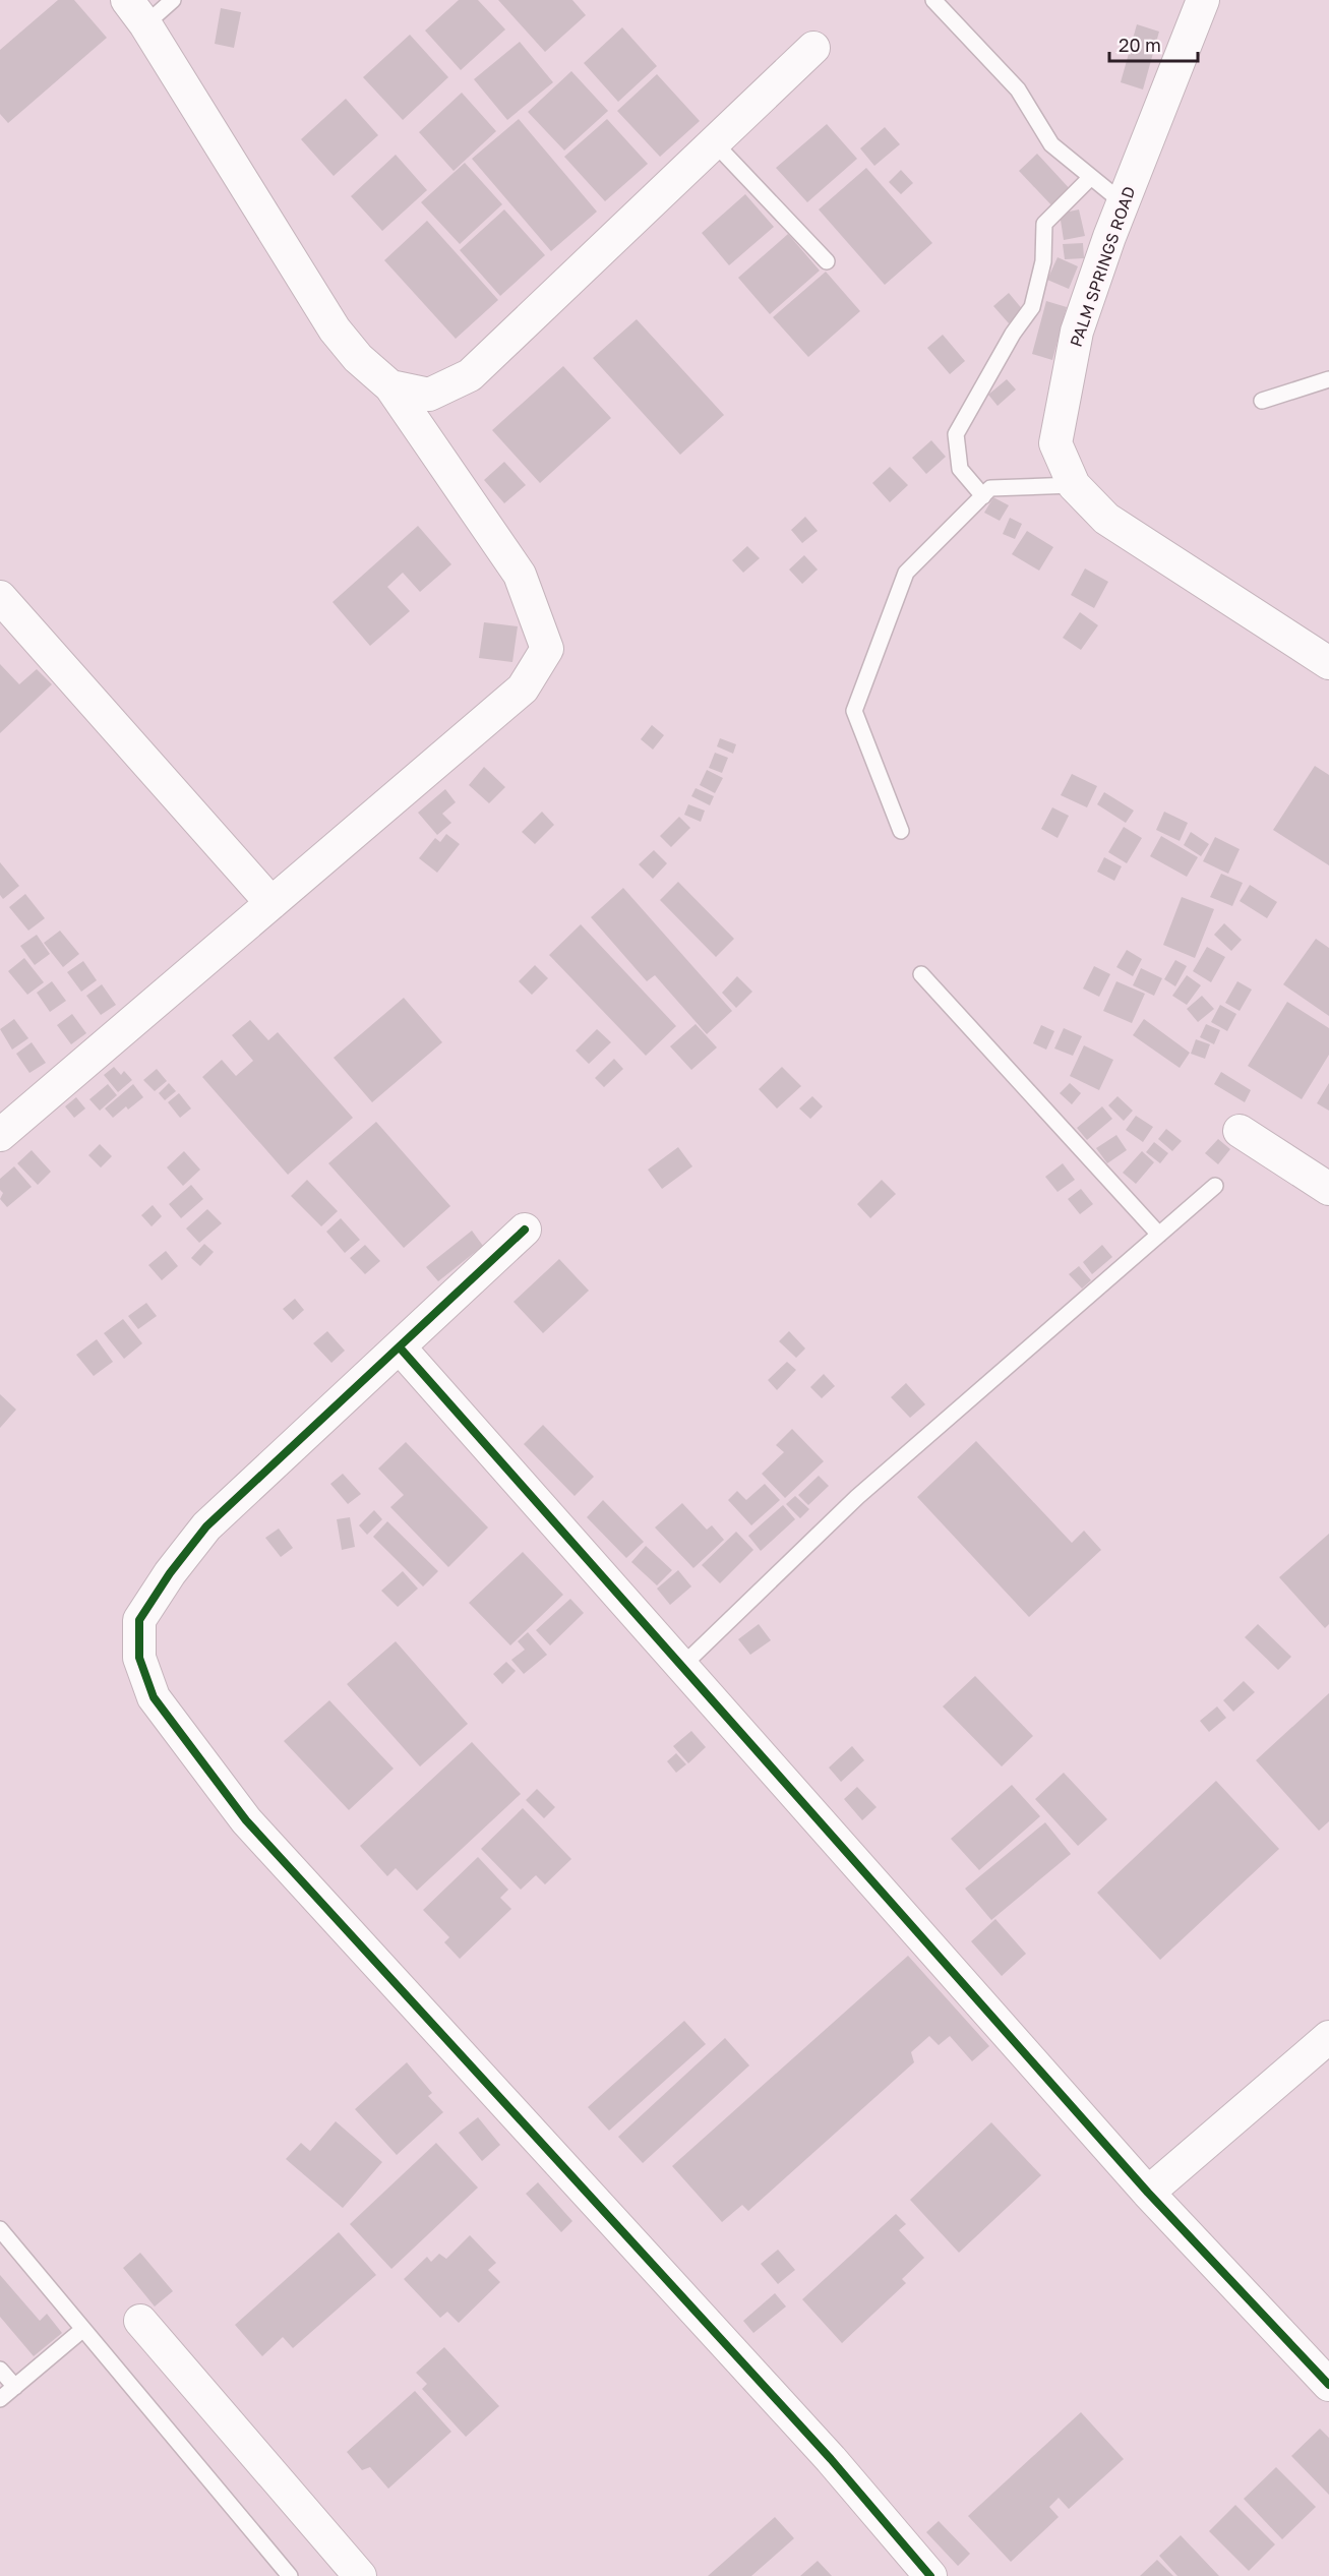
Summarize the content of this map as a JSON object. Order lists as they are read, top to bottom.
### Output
{
  "streets": {
    "street": ["PALM SPRINGS ROAD"]
  },
  "scale_bar": "20 m"
}
